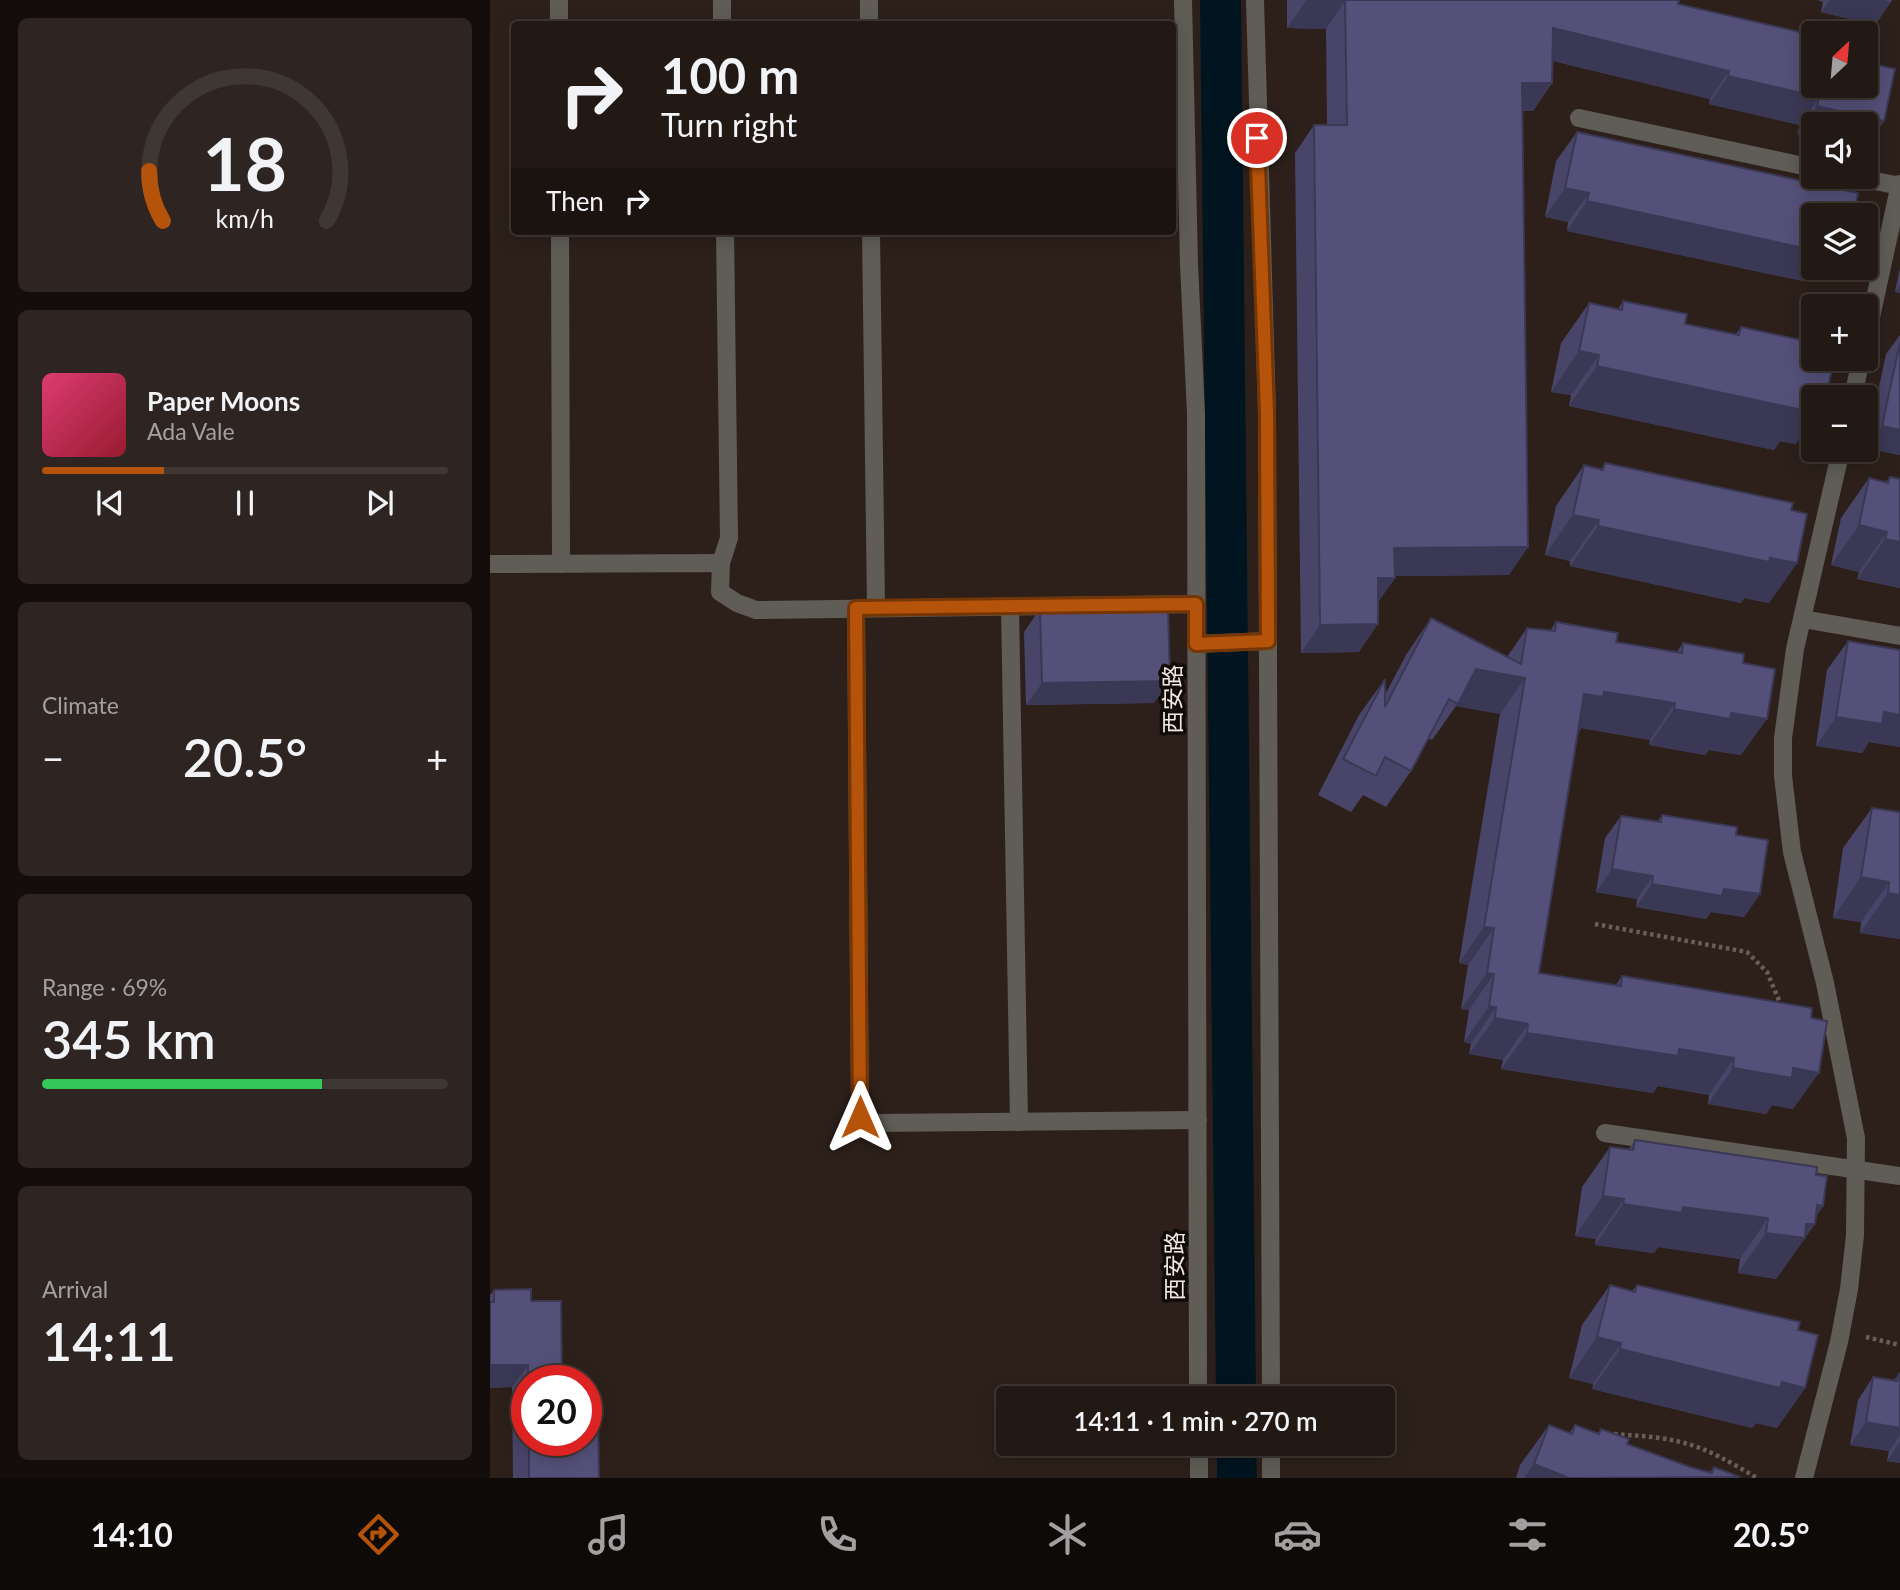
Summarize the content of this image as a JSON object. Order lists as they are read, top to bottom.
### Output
{
  "streets": {
    "street": ["西安路"]
  },
  "north": "top right",
  "page": {
    "map_buttons": ["+", "−"],
    "turn": ["100 m", "Turn right"],
    "then": "Then",
    "song": ["Paper Moons", "Ada Vale"],
    "tile": [
      "Climate",
      ["Range · 69%", "345 km"],
      ["Arrival", "14:11"]
    ],
    "heat": ["−", "20.5°", "+"],
    "limit": "20",
    "trip": "14:11 · 1 min · 270 m",
    "tabs": ["14:10", "20.5°"],
    "gauge": ["18", "km/h"]
  }
}
